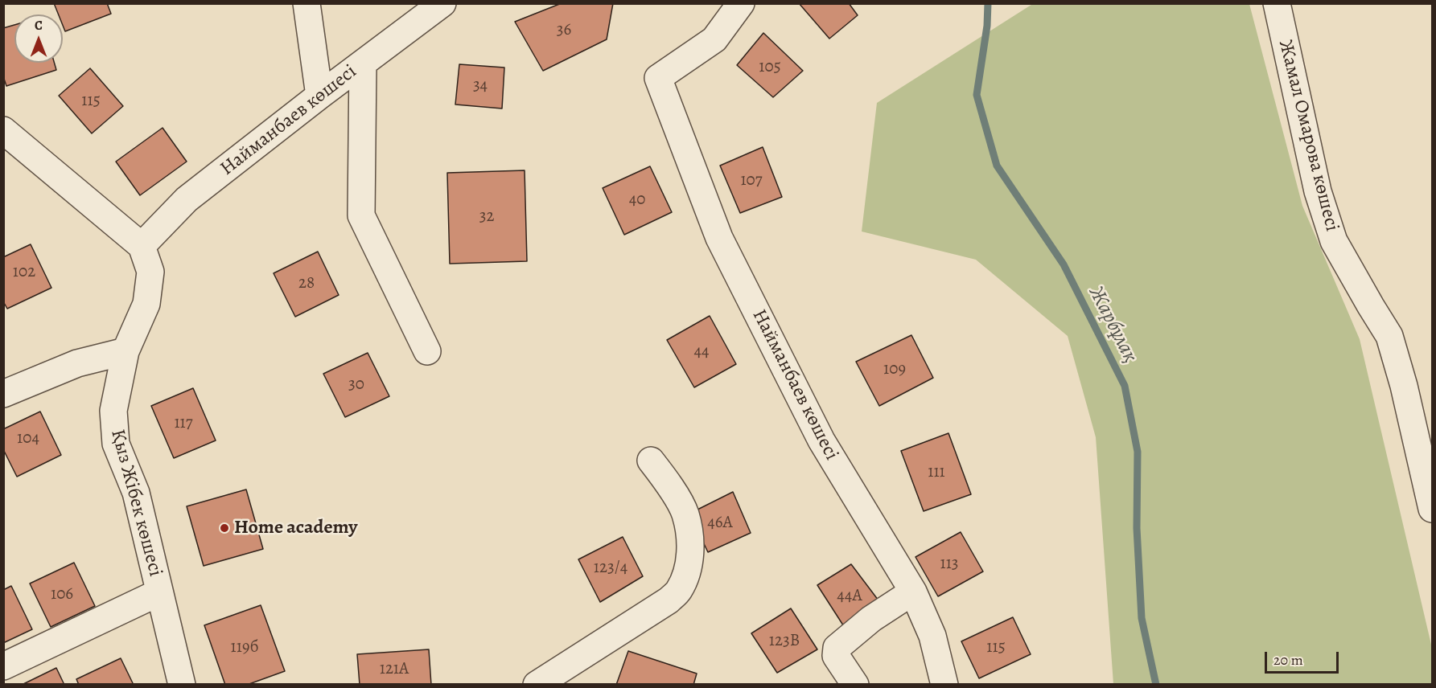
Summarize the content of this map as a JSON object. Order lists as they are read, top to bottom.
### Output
{
  "streets": {
    "street": ["Найманбаев көшесі", "Жамал Омарова көшесі", "Қыз Жібек көшесі"]
  },
  "crossings": [
    ["Найманбаев көшесі", "Қыз Жібек көшесі"]
  ],
  "water": ["Жарбұлақ"],
  "places": ["Home academy"],
  "house_numbers": [
    "36",
    "105",
    "34",
    "115",
    "107",
    "40",
    "32",
    "102",
    "28",
    "44",
    "109",
    "30",
    "117",
    "104",
    "111",
    "46А",
    "113",
    "123/4",
    "106",
    "44А",
    "123В",
    "119б",
    "115",
    "121А"
  ],
  "scale_bar": "20 m",
  "north": "top"
}
